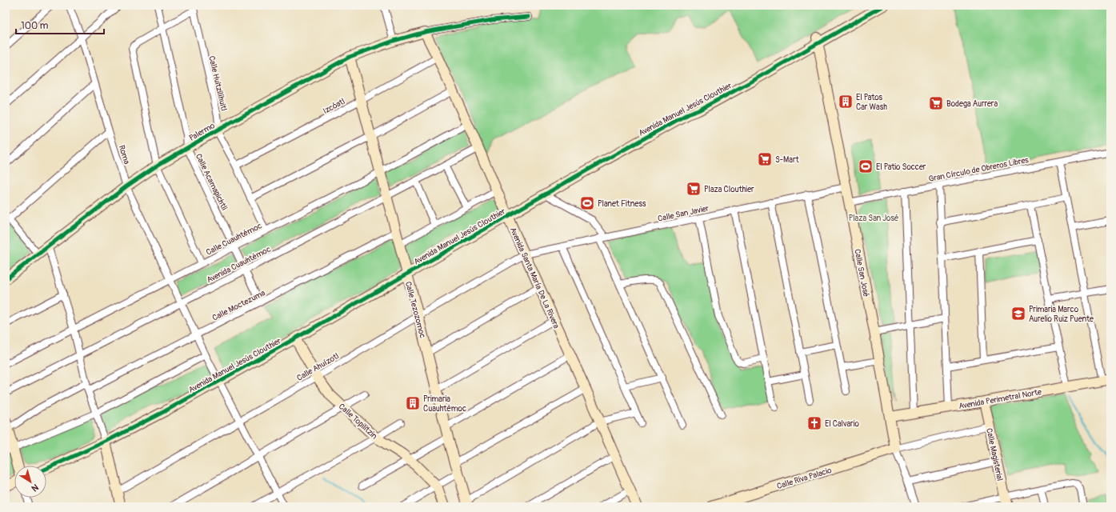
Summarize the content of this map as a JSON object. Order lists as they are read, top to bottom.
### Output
{
  "streets": {
    "street": [
      "Calle Huitzilíhuitl",
      "Izcóatl",
      "Avenida Manuel Jesús Clouthier",
      "Palermo",
      "Roma",
      "Gran Círculo de Obreros Libres",
      "Calle Acamapichtli",
      "Calle San Javier",
      "Calle Cuauhtémoc",
      "Avenida Cuauhtémoc",
      "Calle San José",
      "Avenida Santa María De La Rivera",
      "Calle Moctezuma",
      "Calle Tezozomoc",
      "Calle Ahuízotl",
      "Avenida Perimetral Norte",
      "Calle Topilitzin",
      "Calle Magisterial",
      "Calle Riva Palacio"
    ]
  },
  "crossings": [
    ["Calle Huitzilíhuitl", "Palermo"],
    ["Izcóatl", "Avenida Santa María De La Rivera"],
    ["Izcóatl", "Calle Tezozomoc"],
    ["Avenida Manuel Jesús Clouthier", "Roma"],
    ["Avenida Manuel Jesús Clouthier", "Calle San José"],
    ["Avenida Manuel Jesús Clouthier", "Avenida Santa María De La Rivera"],
    ["Avenida Manuel Jesús Clouthier", "Calle Tezozomoc"],
    ["Avenida Manuel Jesús Clouthier", "Calle Topilitzin"],
    ["Palermo", "Roma"],
    ["Palermo", "Calle Acamapichtli"],
    ["Palermo", "Avenida Santa María De La Rivera"],
    ["Palermo", "Calle Tezozomoc"],
    ["Roma", "Calle Cuauhtémoc"],
    ["Roma", "Avenida Cuauhtémoc"],
    ["Roma", "Calle Moctezuma"],
    ["Roma", "Calle Ahuízotl"],
    ["Gran Círculo de Obreros Libres", "Calle San José"],
    ["Calle Acamapichtli", "Calle Cuauhtémoc"],
    ["Calle Acamapichtli", "Avenida Cuauhtémoc"],
    ["Calle Acamapichtli", "Calle Moctezuma"],
    ["Calle San Javier", "Calle San José"],
    ["Calle San Javier", "Avenida Santa María De La Rivera"],
    ["Calle San Javier", "Calle Ahuízotl"],
    ["Calle Cuauhtémoc", "Avenida Santa María De La Rivera"],
    ["Calle Cuauhtémoc", "Calle Tezozomoc"],
    ["Avenida Cuauhtémoc", "Avenida Santa María De La Rivera"],
    ["Avenida Cuauhtémoc", "Calle Tezozomoc"],
    ["Calle San José", "Avenida Perimetral Norte"],
    ["Calle San José", "Calle Riva Palacio"],
    ["Avenida Santa María De La Rivera", "Calle Ahuízotl"],
    ["Calle Moctezuma", "Calle Tezozomoc"],
    ["Calle Tezozomoc", "Calle Ahuízotl"],
    ["Calle Ahuízotl", "Calle Topilitzin"],
    ["Avenida Perimetral Norte", "Calle Magisterial"]
  ],
  "parks": ["Plaza San José"],
  "places": {
    "building": ["El Patos Car Wash", "Primaria Cuauhtémoc"],
    "supermarket": ["Bodega Aurrera", "S-Mart", "Plaza Clouthier"],
    "sports": ["El Patio Soccer", "Planet Fitness"],
    "school or university": ["Primaria Marco Aurelio Ruiz Puente"],
    "church": ["El Calvario"]
  },
  "scale_bar": "100 m",
  "north": "bottom right"
}
